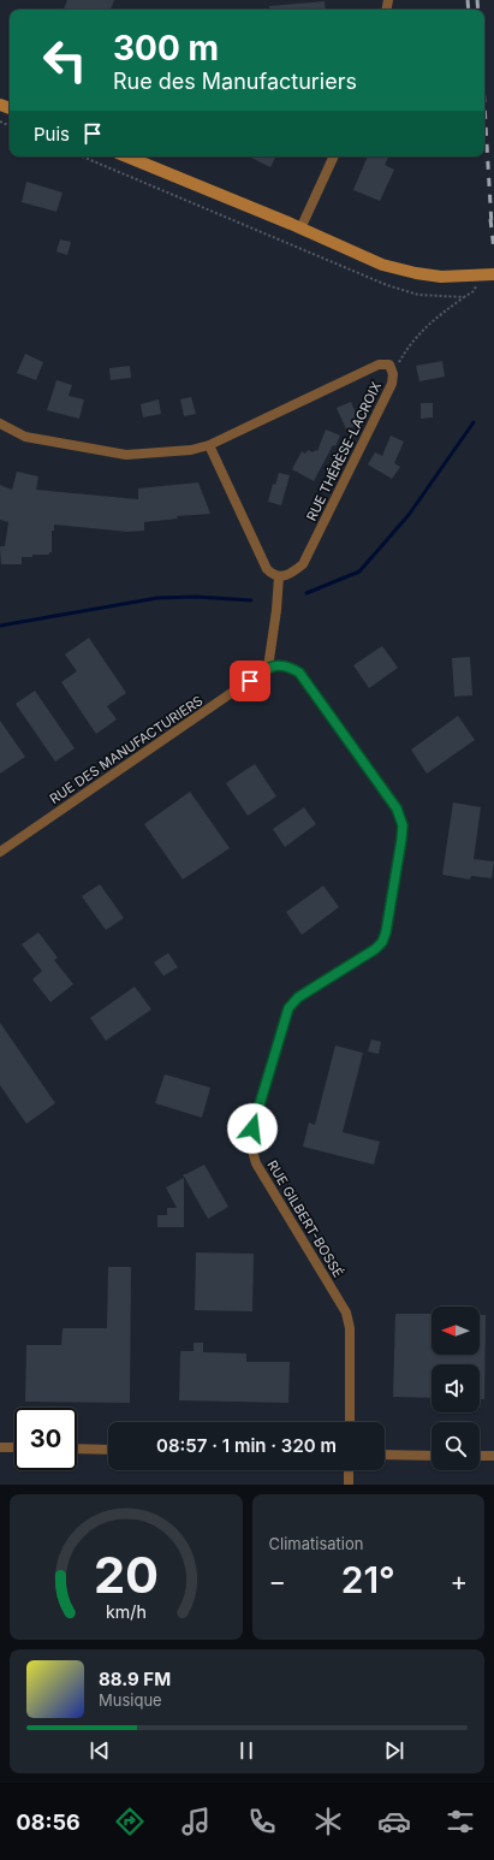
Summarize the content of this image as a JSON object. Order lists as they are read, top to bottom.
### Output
{
  "streets": {
    "street": ["RUE THÉRÈSE-LACROIX", "RUE DES MANUFACTURIERS", "RUE GILBERT-BOSSÉ"]
  },
  "crossings": [
    ["RUE DES MANUFACTURIERS", "RUE GILBERT-BOSSÉ"]
  ],
  "north": "left",
  "page": {
    "turn": ["300 m", "Rue des Manufacturiers"],
    "then": "Puis",
    "limit": "30",
    "trip": "08:57 · 1 min · 320 m",
    "tile": "Climatisation",
    "heat": ["−", "21°", "+"],
    "song": ["88.9 FM", "Musique"],
    "tabs": "08:56",
    "gauge": ["20", "km/h"]
  }
}
